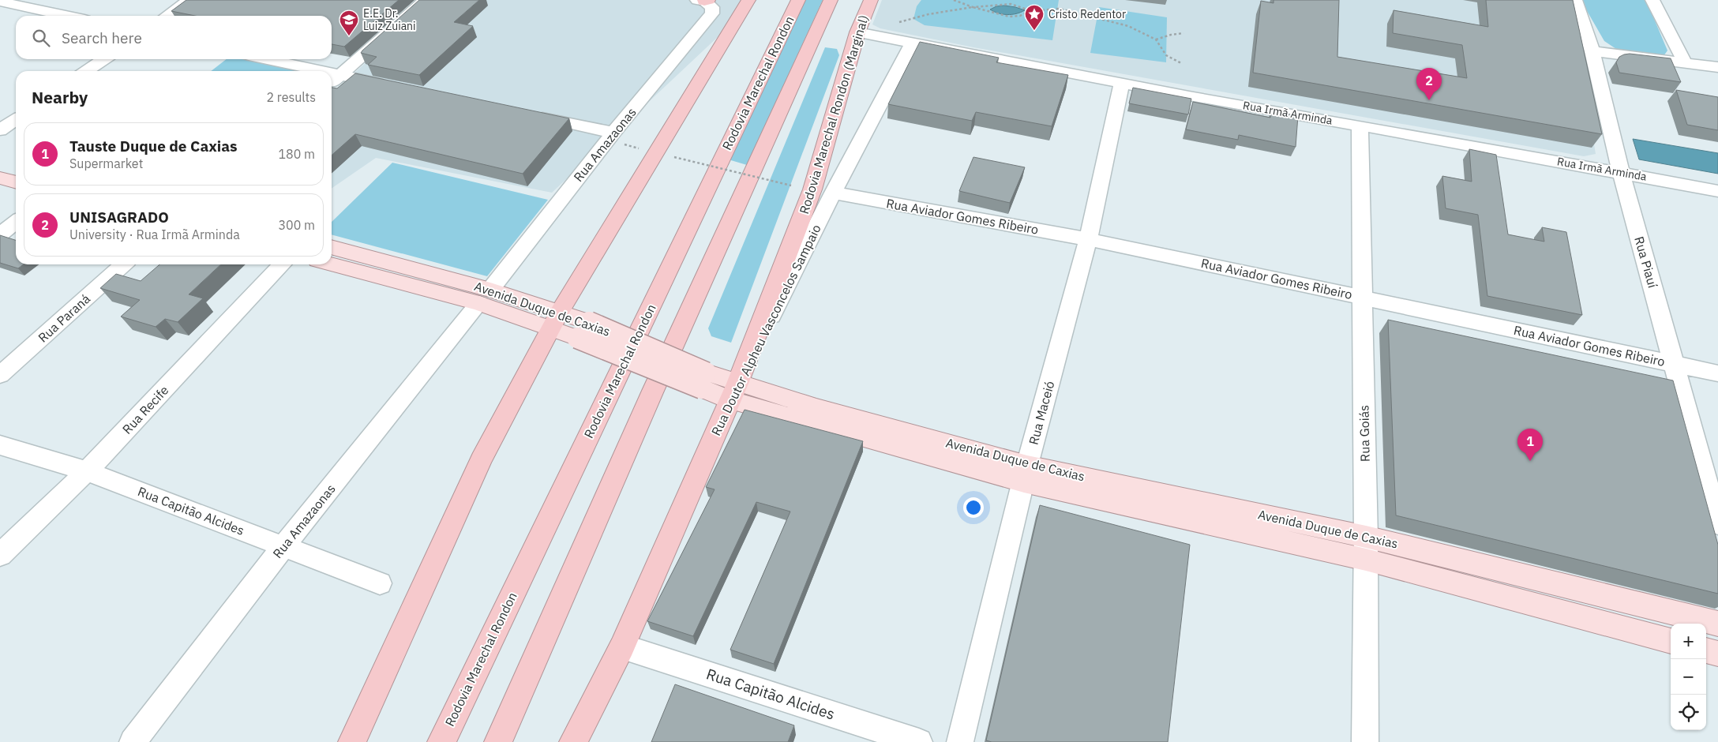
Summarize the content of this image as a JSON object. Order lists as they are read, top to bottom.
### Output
{
  "streets": {
    "highway": ["Rodovia Marechal Rondon", "Rodovia Marechal Rondon (Marginal)", "Rua Doutor Alpheu Vasconcelos Sampaio"],
    "main road": ["Avenida Duque de Caxias"],
    "street": [
      "Rua Irmã Arminda",
      "Rua Amazaonas",
      "Rua Aviador Gomes Ribeiro",
      "Rua Piauí",
      "Rua Paraná",
      "Rua Recife",
      "Rua Maceió",
      "Rua Goiás",
      "Rua Capitão Alcides"
    ]
  },
  "crossings": [
    ["Rua Irmã Arminda", "Rodovia Marechal Rondon (Marginal)"],
    ["Rua Irmã Arminda", "Rua Piauí"],
    ["Rua Irmã Arminda", "Rua Doutor Alpheu Vasconcelos Sampaio"],
    ["Rua Irmã Arminda", "Rua Maceió"],
    ["Rua Irmã Arminda", "Rua Goiás"],
    ["Rodovia Marechal Rondon (Marginal)", "Avenida Duque de Caxias"],
    ["Rodovia Marechal Rondon (Marginal)", "Rua Doutor Alpheu Vasconcelos Sampaio"],
    ["Rua Amazaonas", "Avenida Duque de Caxias"],
    ["Rua Amazaonas", "Rua Capitão Alcides"],
    ["Rua Aviador Gomes Ribeiro", "Rua Piauí"],
    ["Rua Aviador Gomes Ribeiro", "Rua Doutor Alpheu Vasconcelos Sampaio"],
    ["Rua Aviador Gomes Ribeiro", "Rua Maceió"],
    ["Rua Aviador Gomes Ribeiro", "Rua Goiás"],
    ["Avenida Duque de Caxias", "Rua Doutor Alpheu Vasconcelos Sampaio"],
    ["Avenida Duque de Caxias", "Rua Maceió"],
    ["Avenida Duque de Caxias", "Rua Goiás"],
    ["Rua Doutor Alpheu Vasconcelos Sampaio", "Rua Capitão Alcides"],
    ["Rua Recife", "Rua Capitão Alcides"]
  ],
  "places": {
    "place": ["Cristo Redentor"],
    "school or university": ["E.E. Dr. Luiz Zuiani"]
  },
  "page": {
    "search": "Search here",
    "pins": ["2", "1"],
    "heading": ["Nearby", "2 results"],
    "list": [
      {
        "mark": "1",
        "name": "Tauste Duque de Caxias",
        "note": "Supermarket",
        "value": "180 m"
      },
      {
        "mark": "2",
        "name": "UNISAGRADO",
        "note": "University · Rua Irmã Arminda",
        "value": "300 m"
      }
    ],
    "map_buttons": ["+", "−"]
  }
}
